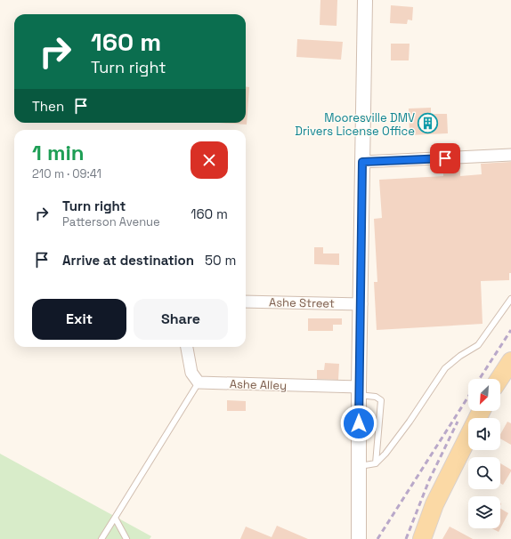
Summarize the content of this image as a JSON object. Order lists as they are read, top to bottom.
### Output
{
  "streets": {
    "street": ["Ashe Street", "Ashe Alley"]
  },
  "places": {
    "building": ["Mooresville DMV Drivers License Office"]
  },
  "north": "bottom left",
  "page": {
    "turn": ["160 m", "Turn right"],
    "then": "Then",
    "heading": ["1 min", "210 m · 09:41"],
    "list": [
      {
        "name": "Turn right",
        "note": "Patterson Avenue",
        "value": "160 m"
      },
      {
        "name": "Arrive at destination",
        "value": "50 m"
      }
    ],
    "buttons": ["Exit", "Share"]
  }
}
